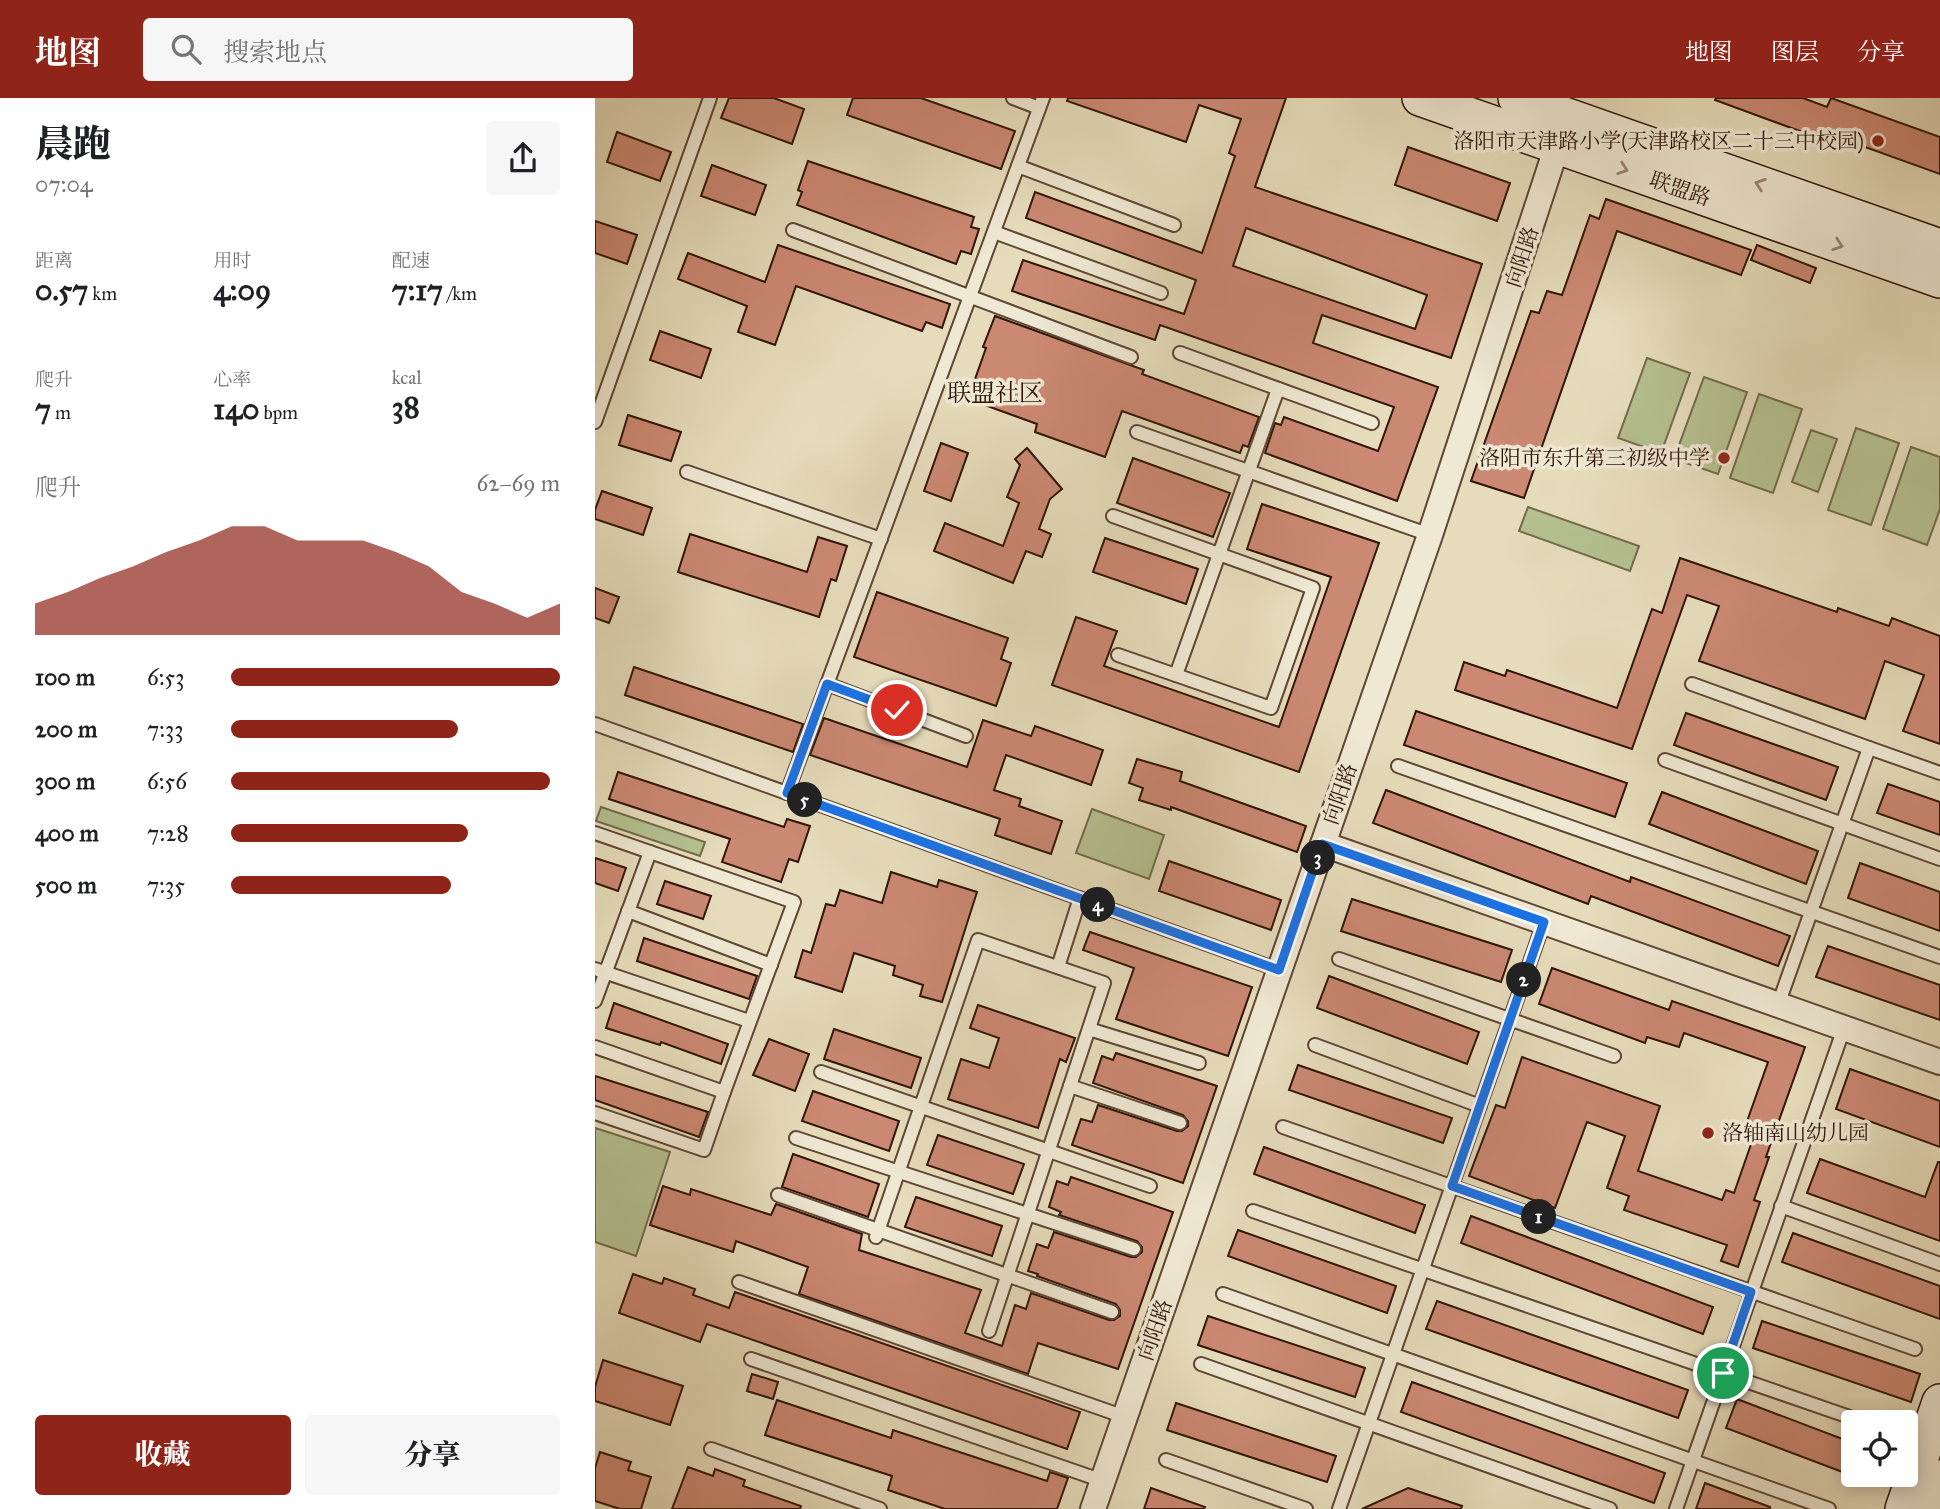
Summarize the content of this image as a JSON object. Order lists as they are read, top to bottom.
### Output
{
  "streets": {
    "main road": ["联盟路"],
    "street": ["向阳路"]
  },
  "crossings": [
    ["联盟路", "向阳路"]
  ],
  "districts": ["联盟社区"],
  "places": ["洛阳市天津路小学(天津路校区二十三中校园)", "洛阳市东升第三初级中学", "洛轴南山幼儿园"],
  "page": {
    "header": "地图",
    "search": "搜索地点",
    "nav": ["地图", "图层", "分享"],
    "heading": ["晨跑", "07:04"],
    "stats": [
      ["距离", "0.57 km"],
      ["用时", "4:09"],
      ["配速", "7:17 /km"],
      ["爬升", "7 m"],
      ["心率", "140 bpm"],
      ["kcal", "38"]
    ],
    "chart": ["爬升", "62–69 m"],
    "list": [
      {
        "name": "100 m",
        "note": "6:53"
      },
      {
        "name": "200 m",
        "note": "7:33"
      },
      {
        "name": "300 m",
        "note": "6:56"
      },
      {
        "name": "400 m",
        "note": "7:28"
      },
      {
        "name": "500 m",
        "note": "7:35"
      }
    ],
    "pins": [
      "5",
      "3",
      "4",
      "2",
      "1"
    ],
    "buttons": ["收藏", "分享"]
  }
}
